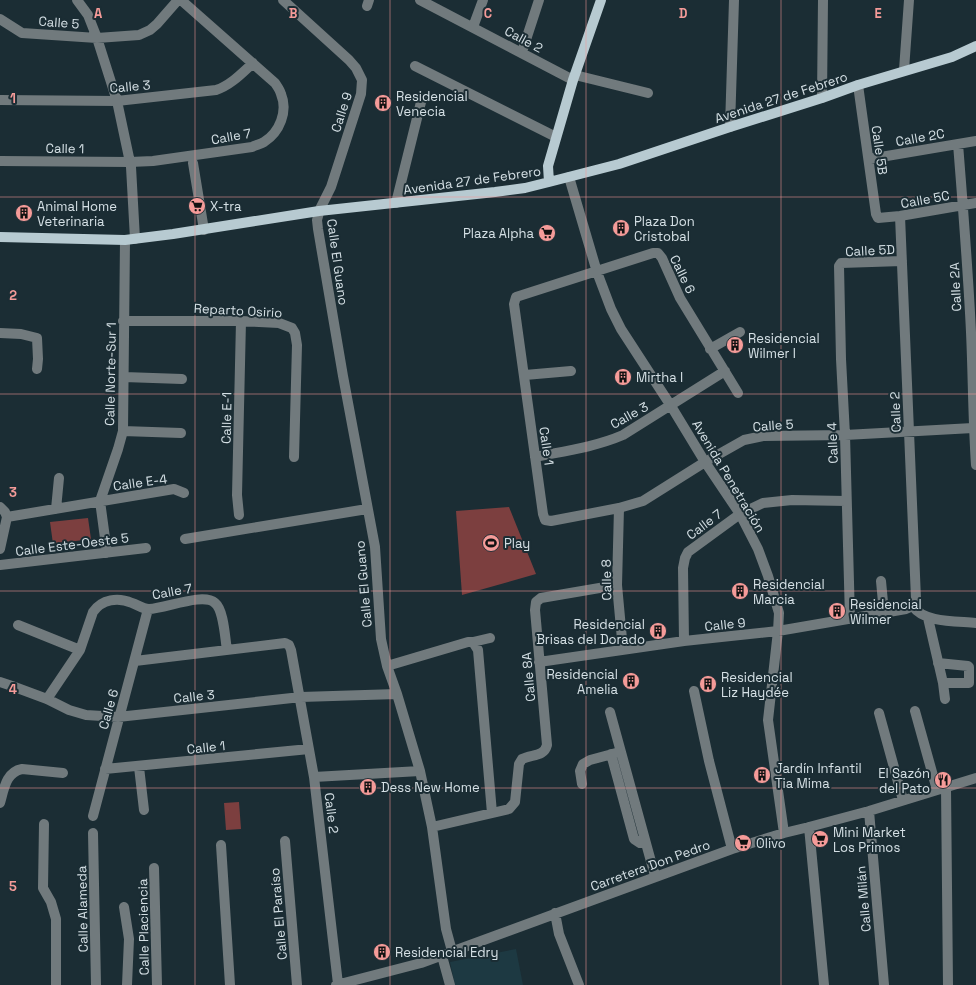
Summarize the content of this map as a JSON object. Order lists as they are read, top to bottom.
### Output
{
  "streets": {
    "main road": ["Avenida 27 de Febrero"],
    "street": [
      "Calle 5",
      "Calle 2",
      "Calle 3",
      "Calle 9",
      "Calle 7",
      "Calle 2C",
      "Calle 1",
      "Calle 5B",
      "Calle 5C",
      "Calle 5D",
      "Calle El Guano",
      "Calle 6",
      "Calle 2A",
      "Reparto Osirio",
      "Calle Norte-Sur 1",
      "Calle E-1",
      "Calle 4",
      "Avenida Penetración",
      "Calle E-4",
      "Calle Este-Oeste 5",
      "Calle 8",
      "Calle 8A",
      "Carretera Don Pedro",
      "Calle Milán",
      "Calle Alameda",
      "Calle El Paraíso",
      "Calle Placiencia"
    ]
  },
  "crossings": [
    ["Calle 5", "Calle 2"],
    ["Calle 5", "Calle 1"],
    ["Calle 5", "Calle 2A"],
    ["Calle 5", "Calle Norte-Sur 1"],
    ["Calle 5", "Calle 4"],
    ["Calle 5", "Avenida Penetración"],
    ["Calle 5", "Calle 8"],
    ["Calle 2", "Calle 3"],
    ["Calle 2", "Calle 9"],
    ["Calle 2", "Calle 7"],
    ["Calle 2", "Calle 1"],
    ["Calle 2", "Calle 5C"],
    ["Calle 2", "Calle 5D"],
    ["Calle 2", "Carretera Don Pedro"],
    ["Calle 3", "Calle 7"],
    ["Calle 3", "Calle 1"],
    ["Calle 3", "Calle El Guano"],
    ["Calle 3", "Calle 6"],
    ["Calle 3", "Calle Norte-Sur 1"],
    ["Calle 3", "Avenida Penetración"],
    ["Avenida 27 de Febrero", "Calle 9"],
    ["Avenida 27 de Febrero", "Calle 5B"],
    ["Avenida 27 de Febrero", "Calle El Guano"],
    ["Avenida 27 de Febrero", "Calle Norte-Sur 1"],
    ["Avenida 27 de Febrero", "Avenida Penetración"],
    ["Calle 9", "Calle 7"],
    ["Calle 9", "Calle El Guano"],
    ["Calle 9", "Calle 4"],
    ["Calle 9", "Avenida Penetración"],
    ["Calle 9", "Calle 8"],
    ["Calle 9", "Calle 8A"],
    ["Calle 7", "Calle 1"],
    ["Calle 7", "Calle 6"],
    ["Calle 7", "Calle Norte-Sur 1"],
    ["Calle 7", "Calle 4"],
    ["Calle 7", "Avenida Penetración"],
    ["Calle 2C", "Calle 5B"],
    ["Calle 2C", "Calle 2A"],
    ["Calle 1", "Calle 6"],
    ["Calle 1", "Calle Norte-Sur 1"],
    ["Calle 5B", "Calle 5C"],
    ["Calle 5C", "Calle 2A"],
    ["Calle 5D", "Calle 4"],
    ["Calle El Guano", "Carretera Don Pedro"],
    ["Calle 6", "Avenida Penetración"],
    ["Reparto Osirio", "Calle Norte-Sur 1"],
    ["Reparto Osirio", "Calle E-1"],
    ["Calle Norte-Sur 1", "Calle E-4"],
    ["Calle Norte-Sur 1", "Calle Este-Oeste 5"],
    ["Avenida Penetración", "Carretera Don Pedro"],
    ["Calle 8", "Calle 8A"],
    ["Carretera Don Pedro", "Calle Milán"]
  ],
  "places": {
    "building": [
      "Residencial Venecia",
      "Animal Home Veterinaria",
      "Plaza Don Cristobal",
      "Residencial Wilmer I",
      "Mirtha I",
      "Residencial Marcia",
      "Residencial Wilmer",
      "Residencial Brisas del Dorado",
      "Residencial Amelia",
      "Residencial Liz Haydée",
      "Jardín Infantil Tia Mima",
      "Dess New Home",
      "Residencial Edry"
    ],
    "supermarket": [
      "X-tra",
      "Plaza Alpha",
      "Mini Market Los Primos",
      "Olivo"
    ],
    "sports": ["Play"],
    "restaurant": ["El Sazón del Pato"]
  },
  "grid": {
    "columns": [
      "A",
      "B",
      "C",
      "D",
      "E"
    ],
    "rows": [
      "1",
      "2",
      "3",
      "4",
      "5"
    ]
  }
}
